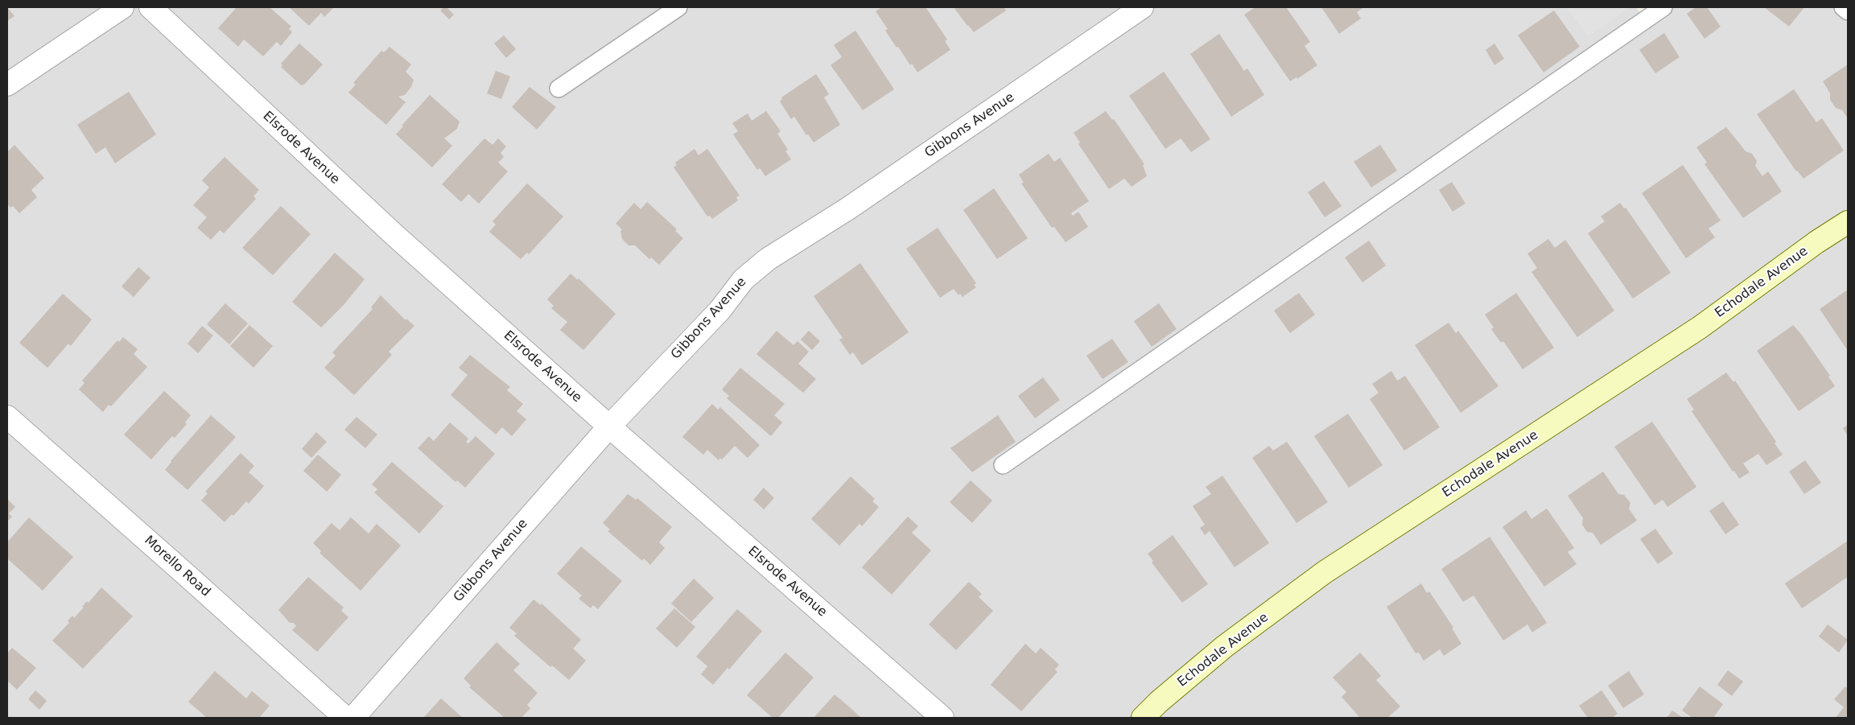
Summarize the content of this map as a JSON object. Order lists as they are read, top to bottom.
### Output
{
  "streets": {
    "main road": ["Echodale Avenue"],
    "street": ["Gibbons Avenue", "Elsrode Avenue", "Morello Road"]
  },
  "crossings": [
    ["Gibbons Avenue", "Elsrode Avenue"]
  ]
}
